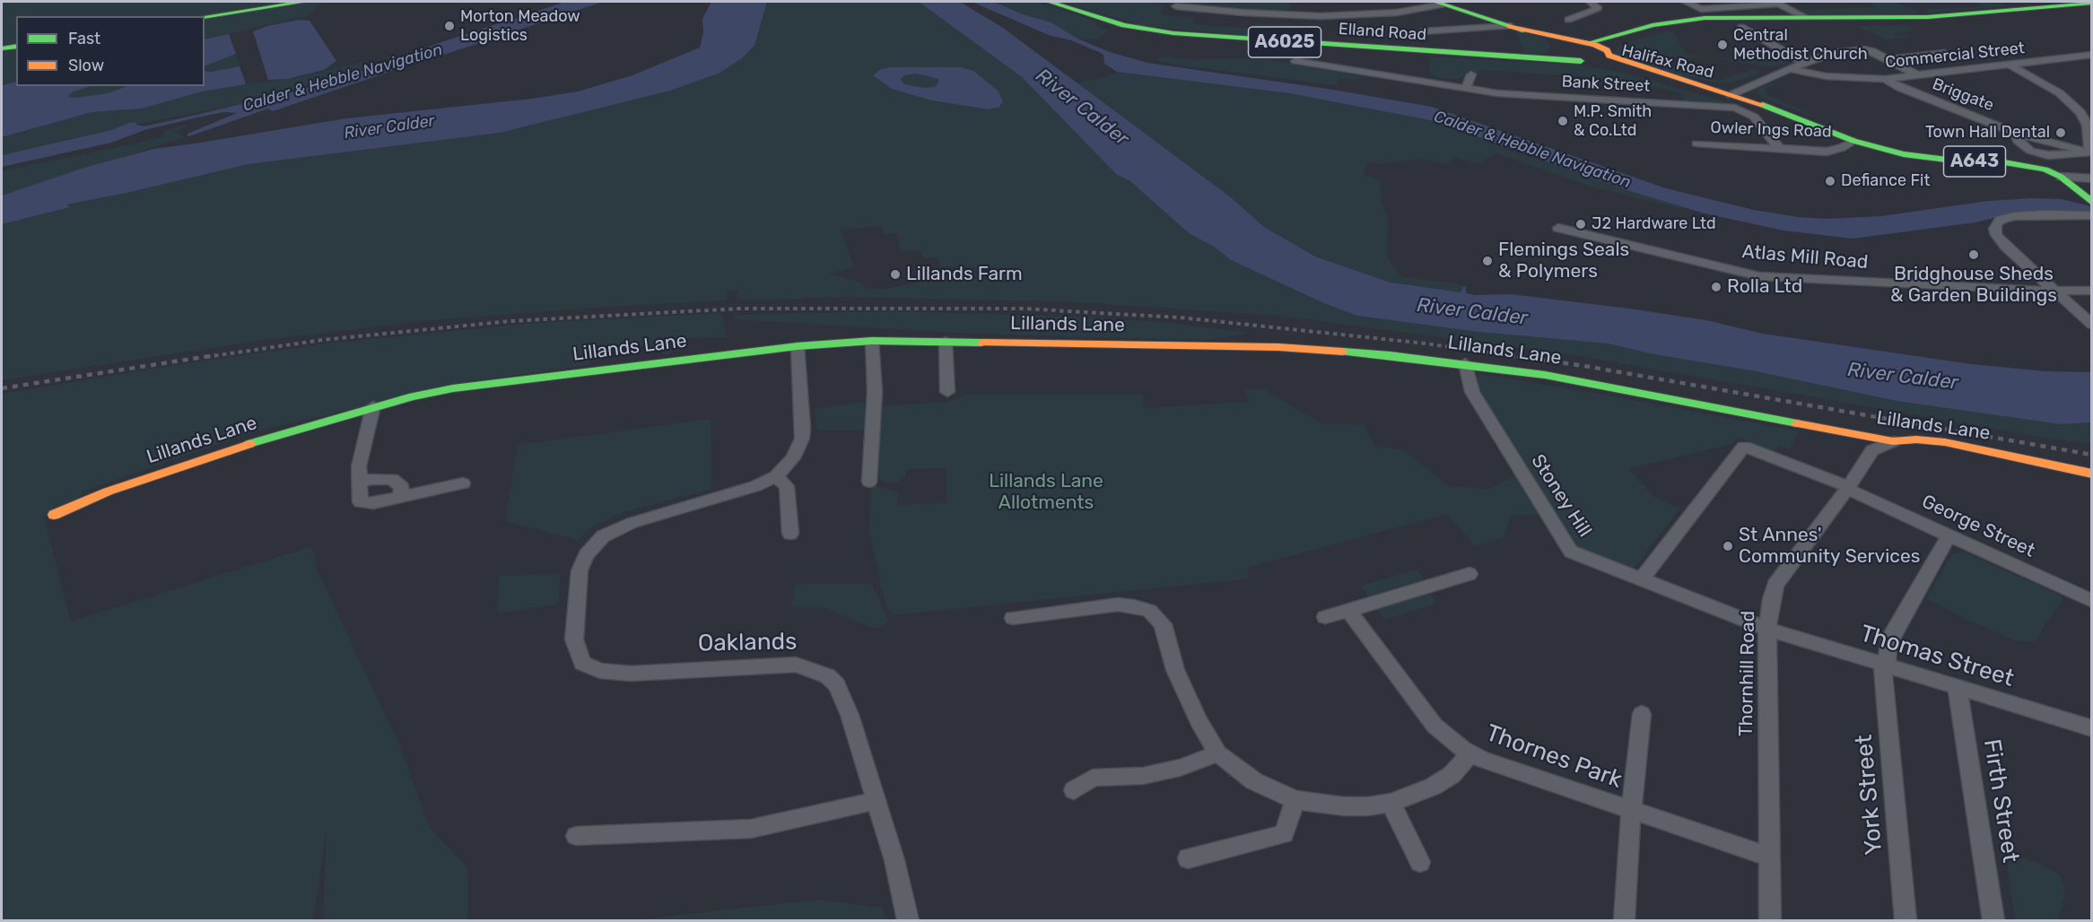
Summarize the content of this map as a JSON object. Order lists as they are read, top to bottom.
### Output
{
  "streets": {
    "main road": [
      "Elland Road",
      "A6025",
      "Halifax Road",
      "Owler Ings Road",
      "A643",
      "Lillands Lane"
    ],
    "street": [
      "Commercial Street",
      "Bank Street",
      "Briggate",
      "Atlas Mill Road",
      "Stoney Hill",
      "George Street",
      "Oaklands",
      "Thomas Street",
      "Thornhill Road",
      "Thornes Park",
      "York Street",
      "Firth Street"
    ]
  },
  "crossings": [
    ["Elland Road", "A6025"],
    ["A6025", "Halifax Road"],
    ["Commercial Street", "Briggate"],
    ["Halifax Road", "Owler Ings Road"],
    ["Bank Street", "Owler Ings Road"],
    ["Lillands Lane", "Stoney Hill"],
    ["Lillands Lane", "Oaklands"],
    ["Lillands Lane", "Thornhill Road"],
    ["Stoney Hill", "George Street"],
    ["Stoney Hill", "Thomas Street"],
    ["Stoney Hill", "Thornhill Road"],
    ["George Street", "Thornhill Road"],
    ["George Street", "York Street"],
    ["Thomas Street", "Thornhill Road"],
    ["Thomas Street", "York Street"],
    ["Thomas Street", "Firth Street"],
    ["Thornhill Road", "Thornes Park"]
  ],
  "water": ["Calder & Hebble Navigation", "River Calder"],
  "parks": ["Lillands Lane Allotments"],
  "places": [
    "Morton Meadow Logistics",
    "Central Methodist Church",
    "M.P. Smith & Co.Ltd",
    "Town Hall Dental",
    "Defiance Fit",
    "J2 Hardware Ltd",
    "Bridghouse Sheds & Garden Buildings",
    "Flemings Seals & Polymers",
    "Lillands Farm",
    "Rolla Ltd",
    "St Annes' Community Services"
  ],
  "legend": ["Fast", "Slow"]
}
